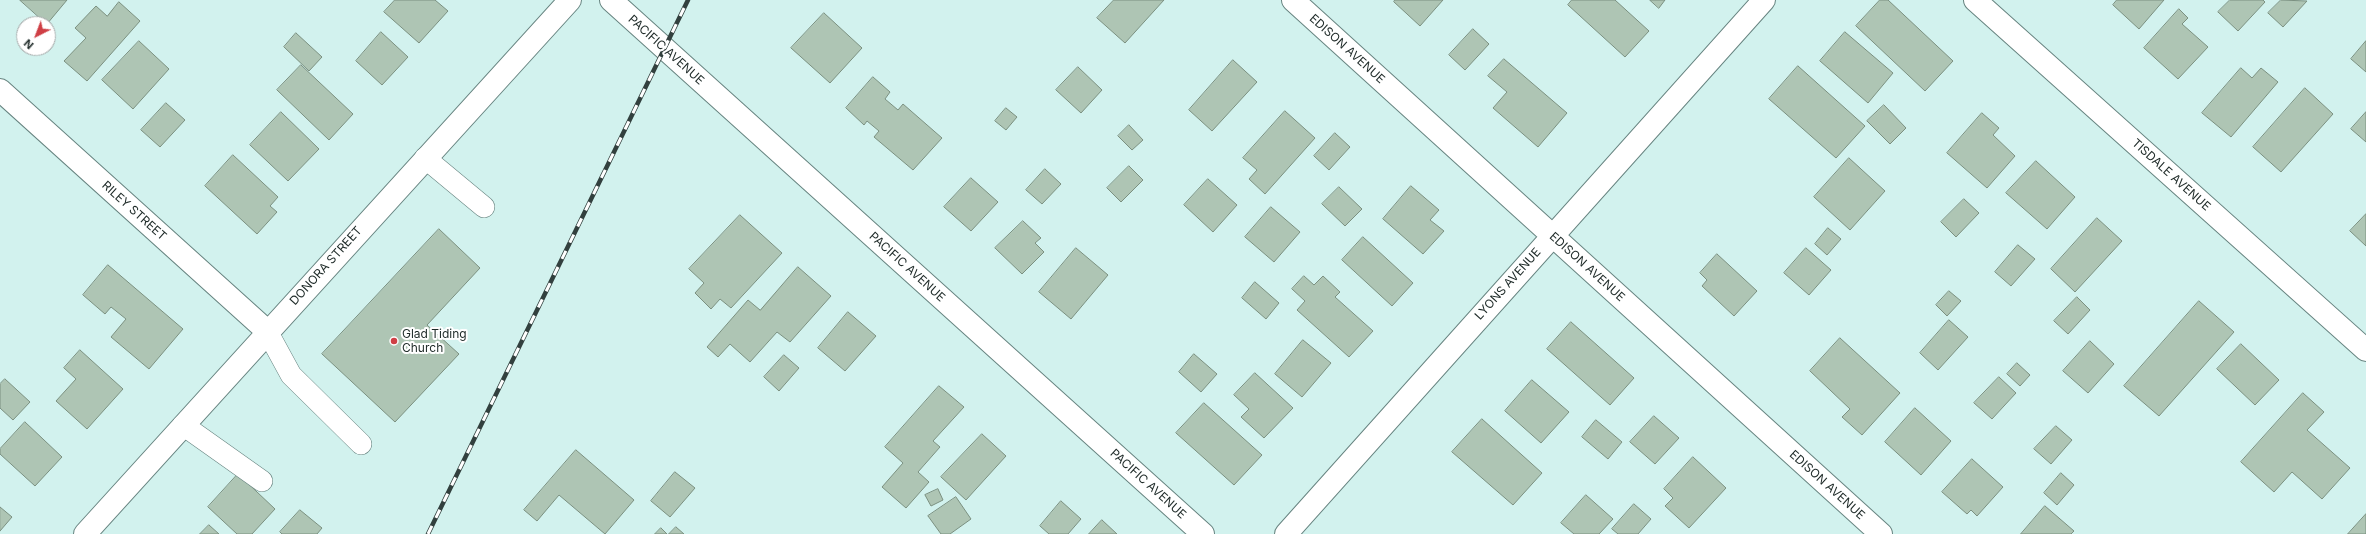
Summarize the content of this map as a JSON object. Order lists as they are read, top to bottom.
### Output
{
  "streets": {
    "street": [
      "EDISON AVENUE",
      "PACIFIC AVENUE",
      "TISDALE AVENUE",
      "RILEY STREET",
      "DONORA STREET",
      "LYONS AVENUE"
    ]
  },
  "crossings": [
    ["EDISON AVENUE", "LYONS AVENUE"],
    ["RILEY STREET", "DONORA STREET"]
  ],
  "places": ["Glad Tiding Church"],
  "north": "bottom left"
}
